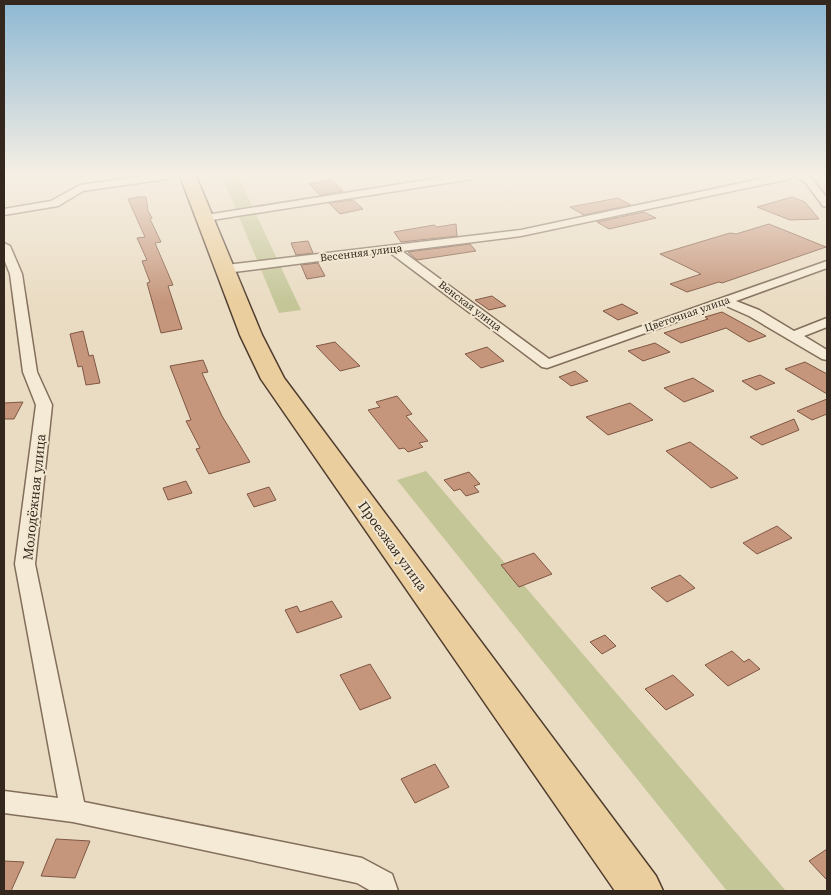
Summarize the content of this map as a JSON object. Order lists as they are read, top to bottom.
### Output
{
  "streets": {
    "main road": ["Проезжая улица"],
    "street": [
      "Весенняя улица",
      "Венская улица",
      "Цветочная улица",
      "Молодёжная улица"
    ]
  },
  "crossings": [
    ["Весенняя улица", "Венская улица"],
    ["Весенняя улица", "Проезжая улица"],
    ["Венская улица", "Цветочная улица"]
  ]
}
